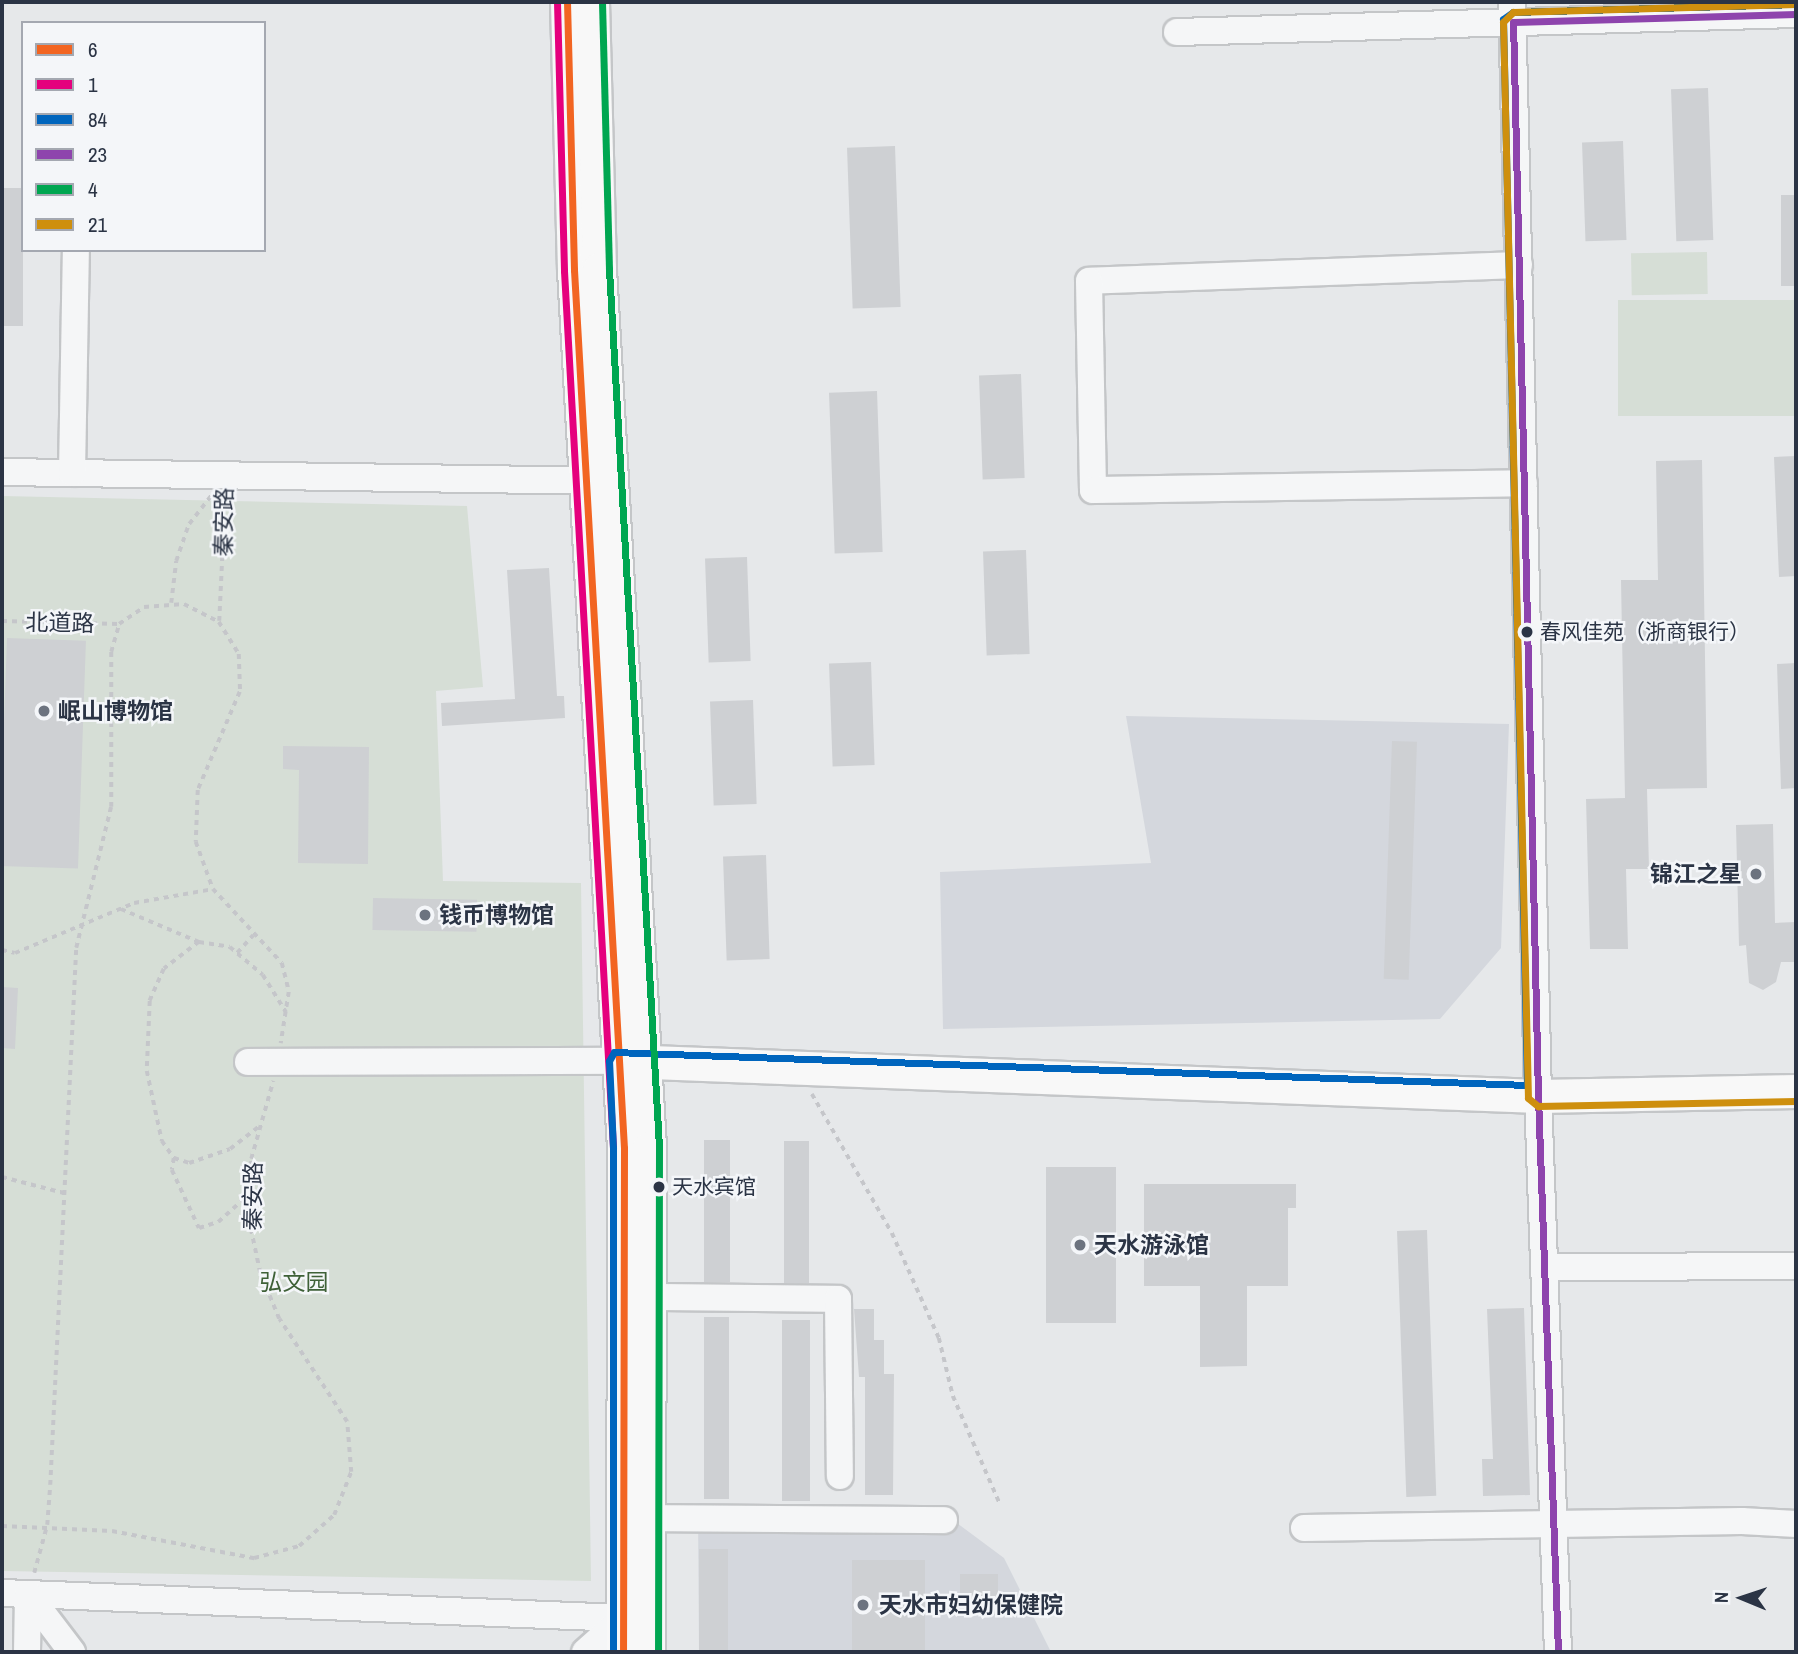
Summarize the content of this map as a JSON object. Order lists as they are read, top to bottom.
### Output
{
  "streets": {
    "path": ["秦安路", "北道路"]
  },
  "parks": ["弘文园"],
  "places": [
    "春风佳苑（浙商银行）",
    "岷山博物馆",
    "锦江之星",
    "钱币博物馆",
    "天水宾馆",
    "天水游泳馆",
    "天水市妇幼保健院"
  ],
  "lines": [
    "transit line 6",
    "transit line 1",
    "transit line 4",
    "transit line 84",
    "transit line 21",
    "transit line 23"
  ],
  "legend": [
    "6",
    "1",
    "84",
    "23",
    "4",
    "21"
  ],
  "north": "left"
}
